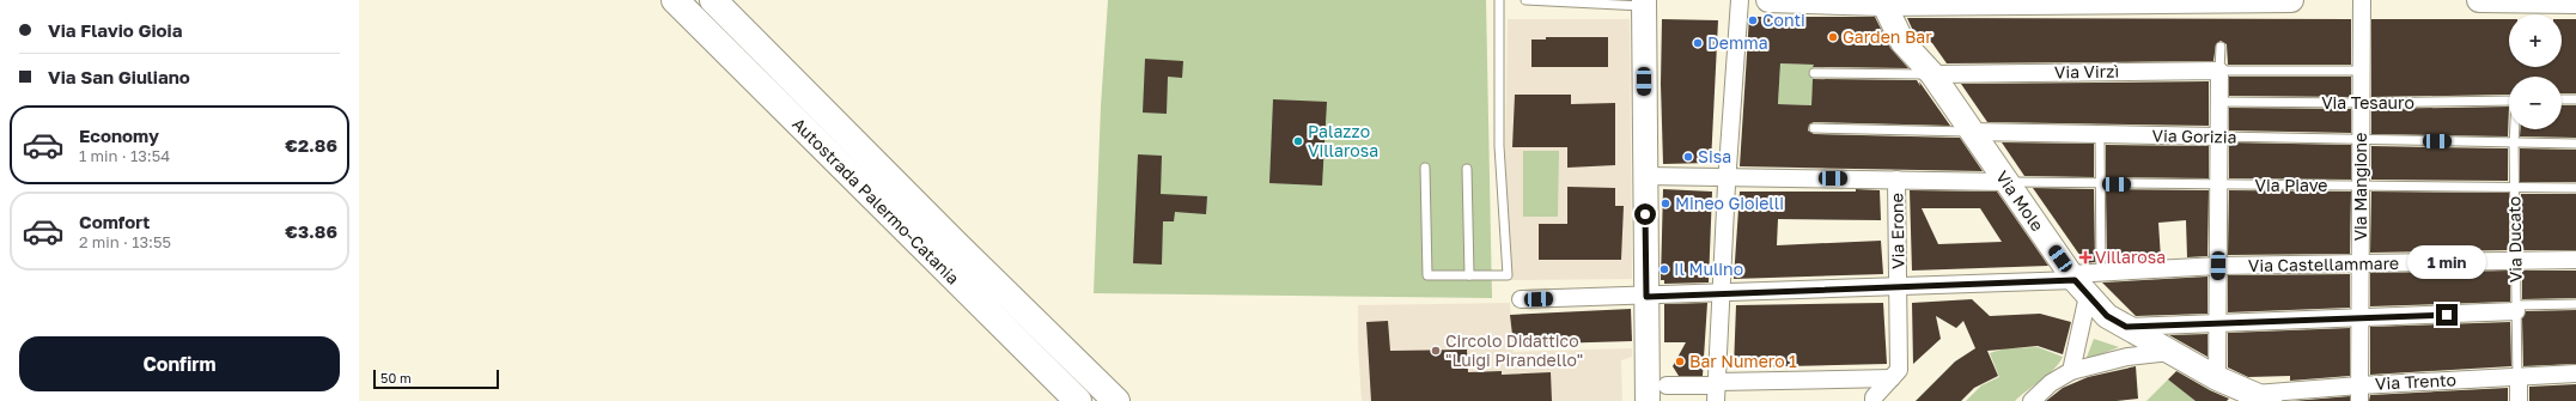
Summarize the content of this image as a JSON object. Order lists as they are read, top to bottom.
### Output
{
  "streets": {
    "highway": ["Autostrada Palermo-Catania"],
    "street": [
      "Via Virzì",
      "Via Gorizia",
      "Via Mangione",
      "Via Mole",
      "Via Erone",
      "Via Ducato",
      "Via Castellammare",
      "Via Trento"
    ],
    "lane": ["Via Tesauro", "Via Piave"]
  },
  "crossings": [
    ["Via Virzì", "Via Mangione"],
    ["Via Virzì", "Via Mole"],
    ["Via Tesauro", "Via Mangione"],
    ["Via Gorizia", "Via Mangione"],
    ["Via Gorizia", "Via Mole"],
    ["Via Gorizia", "Via Ducato"],
    ["Via Piave", "Via Mangione"],
    ["Via Piave", "Via Mole"],
    ["Via Piave", "Via Ducato"],
    ["Via Mangione", "Via Castellammare"],
    ["Via Mangione", "Via Trento"],
    ["Via Mole", "Via Castellammare"],
    ["Via Mole", "Via Trento"],
    ["Via Erone", "Via Castellammare"],
    ["Via Ducato", "Via Castellammare"],
    ["Via Ducato", "Via Trento"]
  ],
  "places": {
    "other": [
      "Conti",
      "Garden Bar",
      "Demma",
      "Palazzo Villarosa",
      "Sisa",
      "Mineo Gioielli",
      "Il Mulino",
      "Circolo Didattico \"Luigi Pirandello\"",
      "Bar Numero 1"
    ],
    "health": ["Villarosa"]
  },
  "scale_bar": "50 m",
  "page": {
    "banner": ["Via Flavio Gioia", "Via San Giuliano"],
    "map_buttons": ["+", "−"],
    "list": [
      {
        "name": "Economy",
        "note": "1 min · 13:54",
        "value": "€2.86"
      },
      {
        "name": "Comfort",
        "note": "2 min · 13:55",
        "value": "€3.86"
      }
    ],
    "bubble": "1 min",
    "buttons": "Confirm",
    "scale": "50 m"
  }
}
